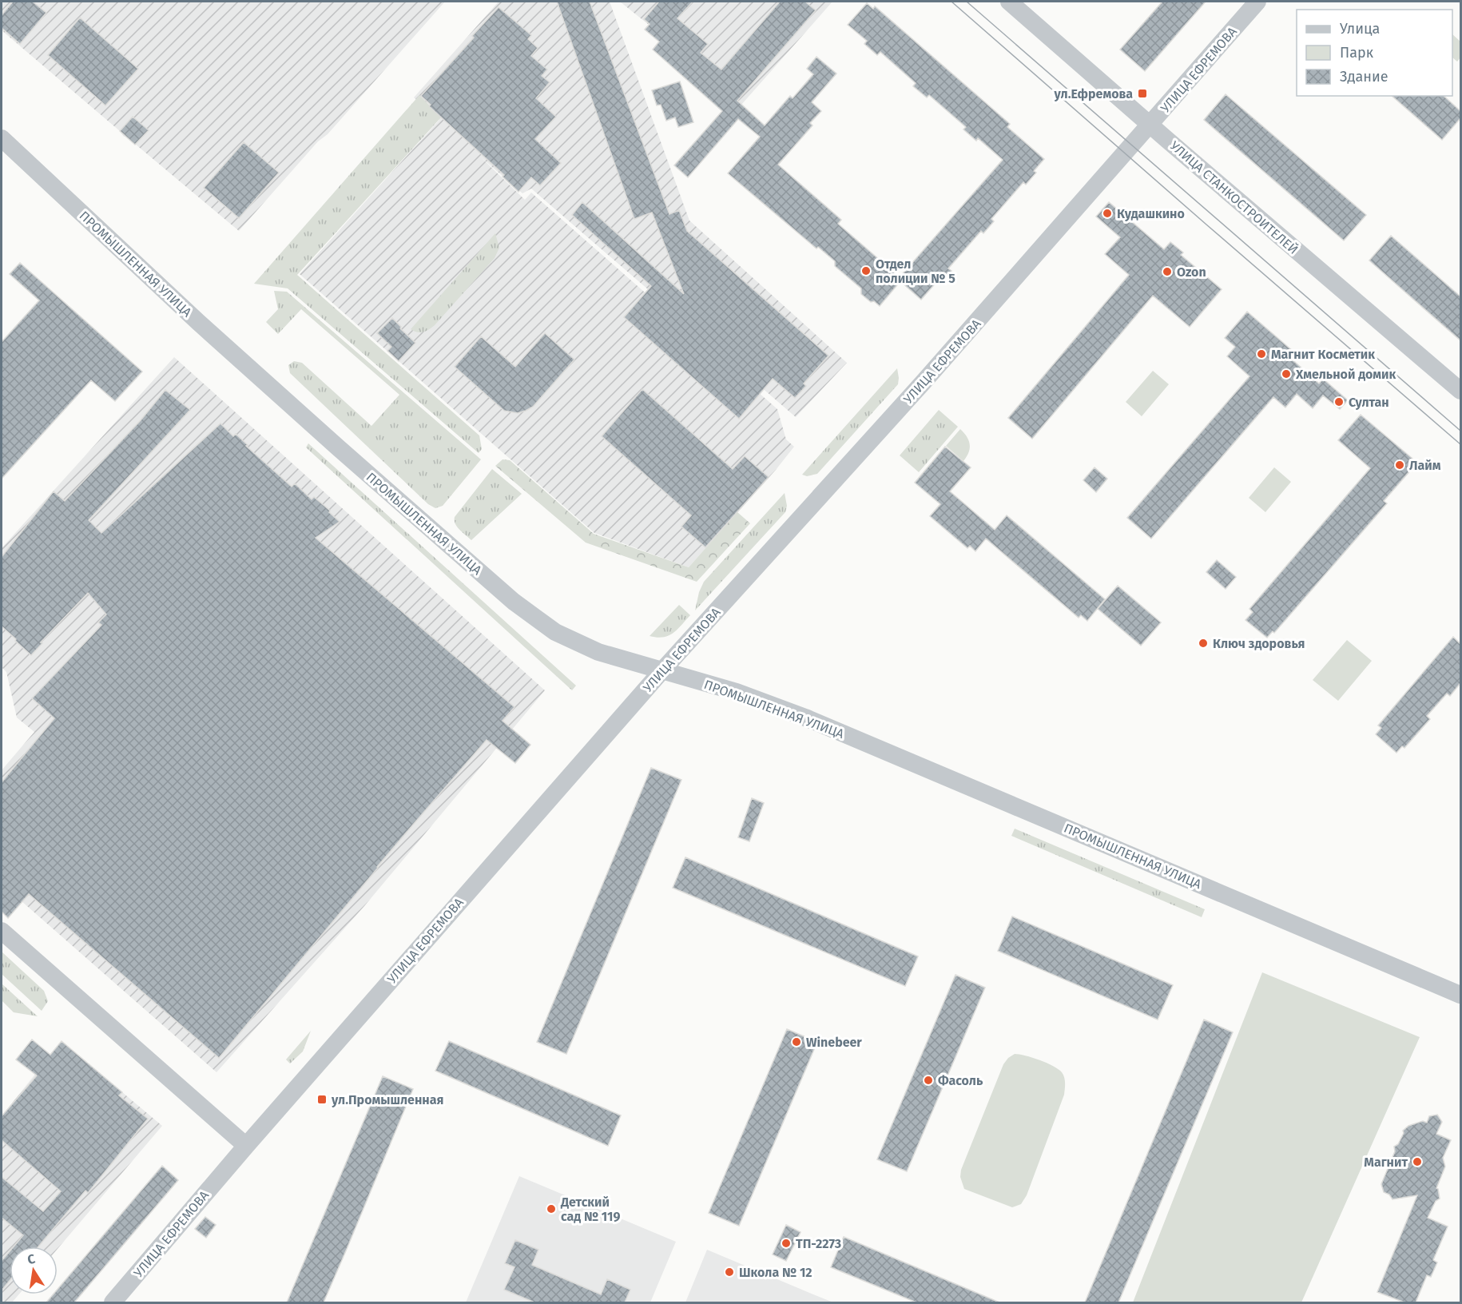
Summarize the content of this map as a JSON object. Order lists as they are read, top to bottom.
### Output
{
  "streets": {
    "street": ["УЛИЦА ЕФРЕМОВА", "УЛИЦА СТАНКОСТРОИТЕЛЕЙ", "ПРОМЫШЛЕННАЯ УЛИЦА"]
  },
  "crossings": [
    ["УЛИЦА ЕФРЕМОВА", "УЛИЦА СТАНКОСТРОИТЕЛЕЙ"],
    ["УЛИЦА ЕФРЕМОВА", "ПРОМЫШЛЕННАЯ УЛИЦА"]
  ],
  "places": {
    "transit": ["ул.Ефремова", "ул.Промышленная"],
    "other": [
      "Кудашкино",
      "Отдел полиции № 5",
      "Ozon",
      "Магнит Косметик",
      "Хмельной домик",
      "Султан",
      "Лайм",
      "Ключ здоровья",
      "Winebeer",
      "Фасоль",
      "Магнит",
      "Детский сад № 119",
      "ТП-2273",
      "Школа № 12"
    ]
  },
  "legend": ["Улица", "Парк", "Здание"],
  "north": "top"
}
